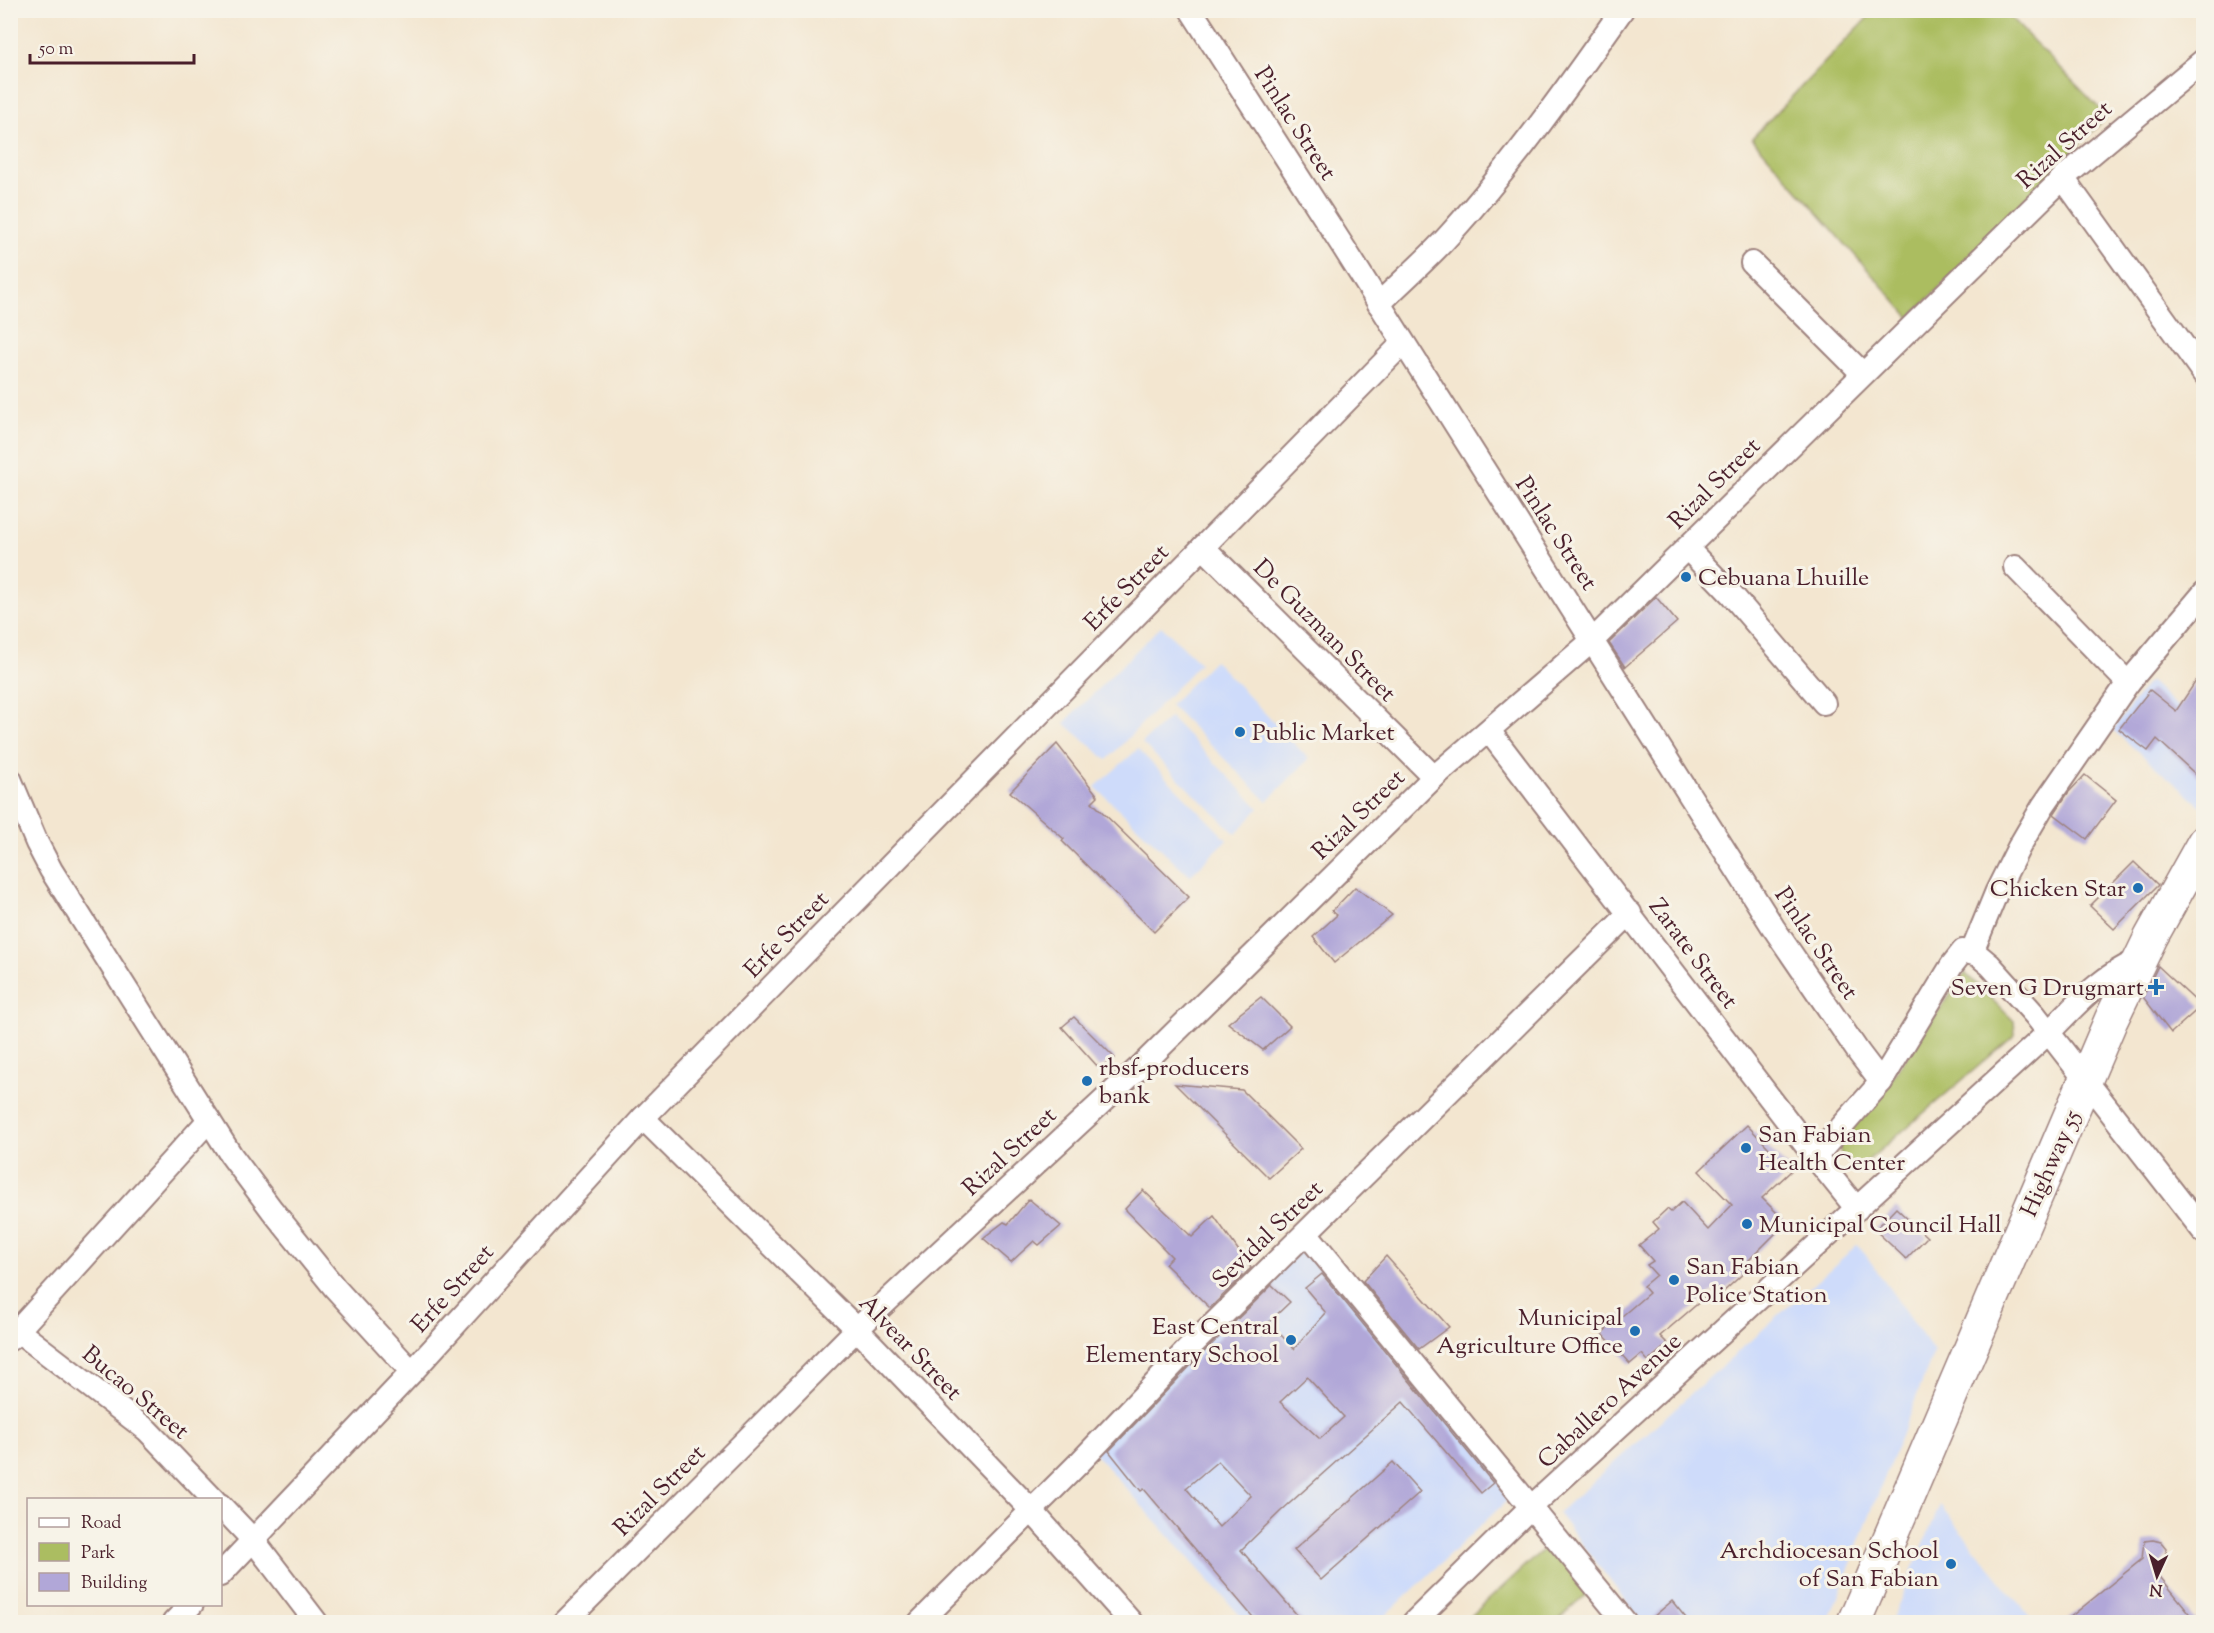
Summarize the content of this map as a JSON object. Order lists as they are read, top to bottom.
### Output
{
  "streets": {
    "highway": ["Highway 55"],
    "street": [
      "Pinlac Street",
      "Rizal Street",
      "Erfe Street",
      "De Guzman Street",
      "Zarate Street",
      "Sevidal Street",
      "Alvear Street",
      "Bucao Street",
      "Caballero Avenue"
    ]
  },
  "crossings": [
    ["Pinlac Street", "Rizal Street"],
    ["Pinlac Street", "Erfe Street"],
    ["Rizal Street", "De Guzman Street"],
    ["Rizal Street", "Zarate Street"],
    ["Rizal Street", "Alvear Street"],
    ["Erfe Street", "De Guzman Street"],
    ["Erfe Street", "Alvear Street"],
    ["Zarate Street", "Sevidal Street"],
    ["Zarate Street", "Caballero Avenue"],
    ["Highway 55", "Caballero Avenue"],
    ["Sevidal Street", "Alvear Street"]
  ],
  "places": {
    "other": [
      "Cebuana Lhuille",
      "Public Market",
      "Chicken Star",
      "rbsf-producers bank",
      "San Fabian Health Center",
      "Municipal Council Hall",
      "San Fabian Police Station",
      "Municipal Agriculture Office",
      "East Central Elementary School",
      "Archdiocesan School of San Fabian"
    ],
    "health": ["Seven G Drugmart"]
  },
  "legend": ["Road", "Park", "Building"],
  "scale_bar": "50 m",
  "north": "bottom"
}
